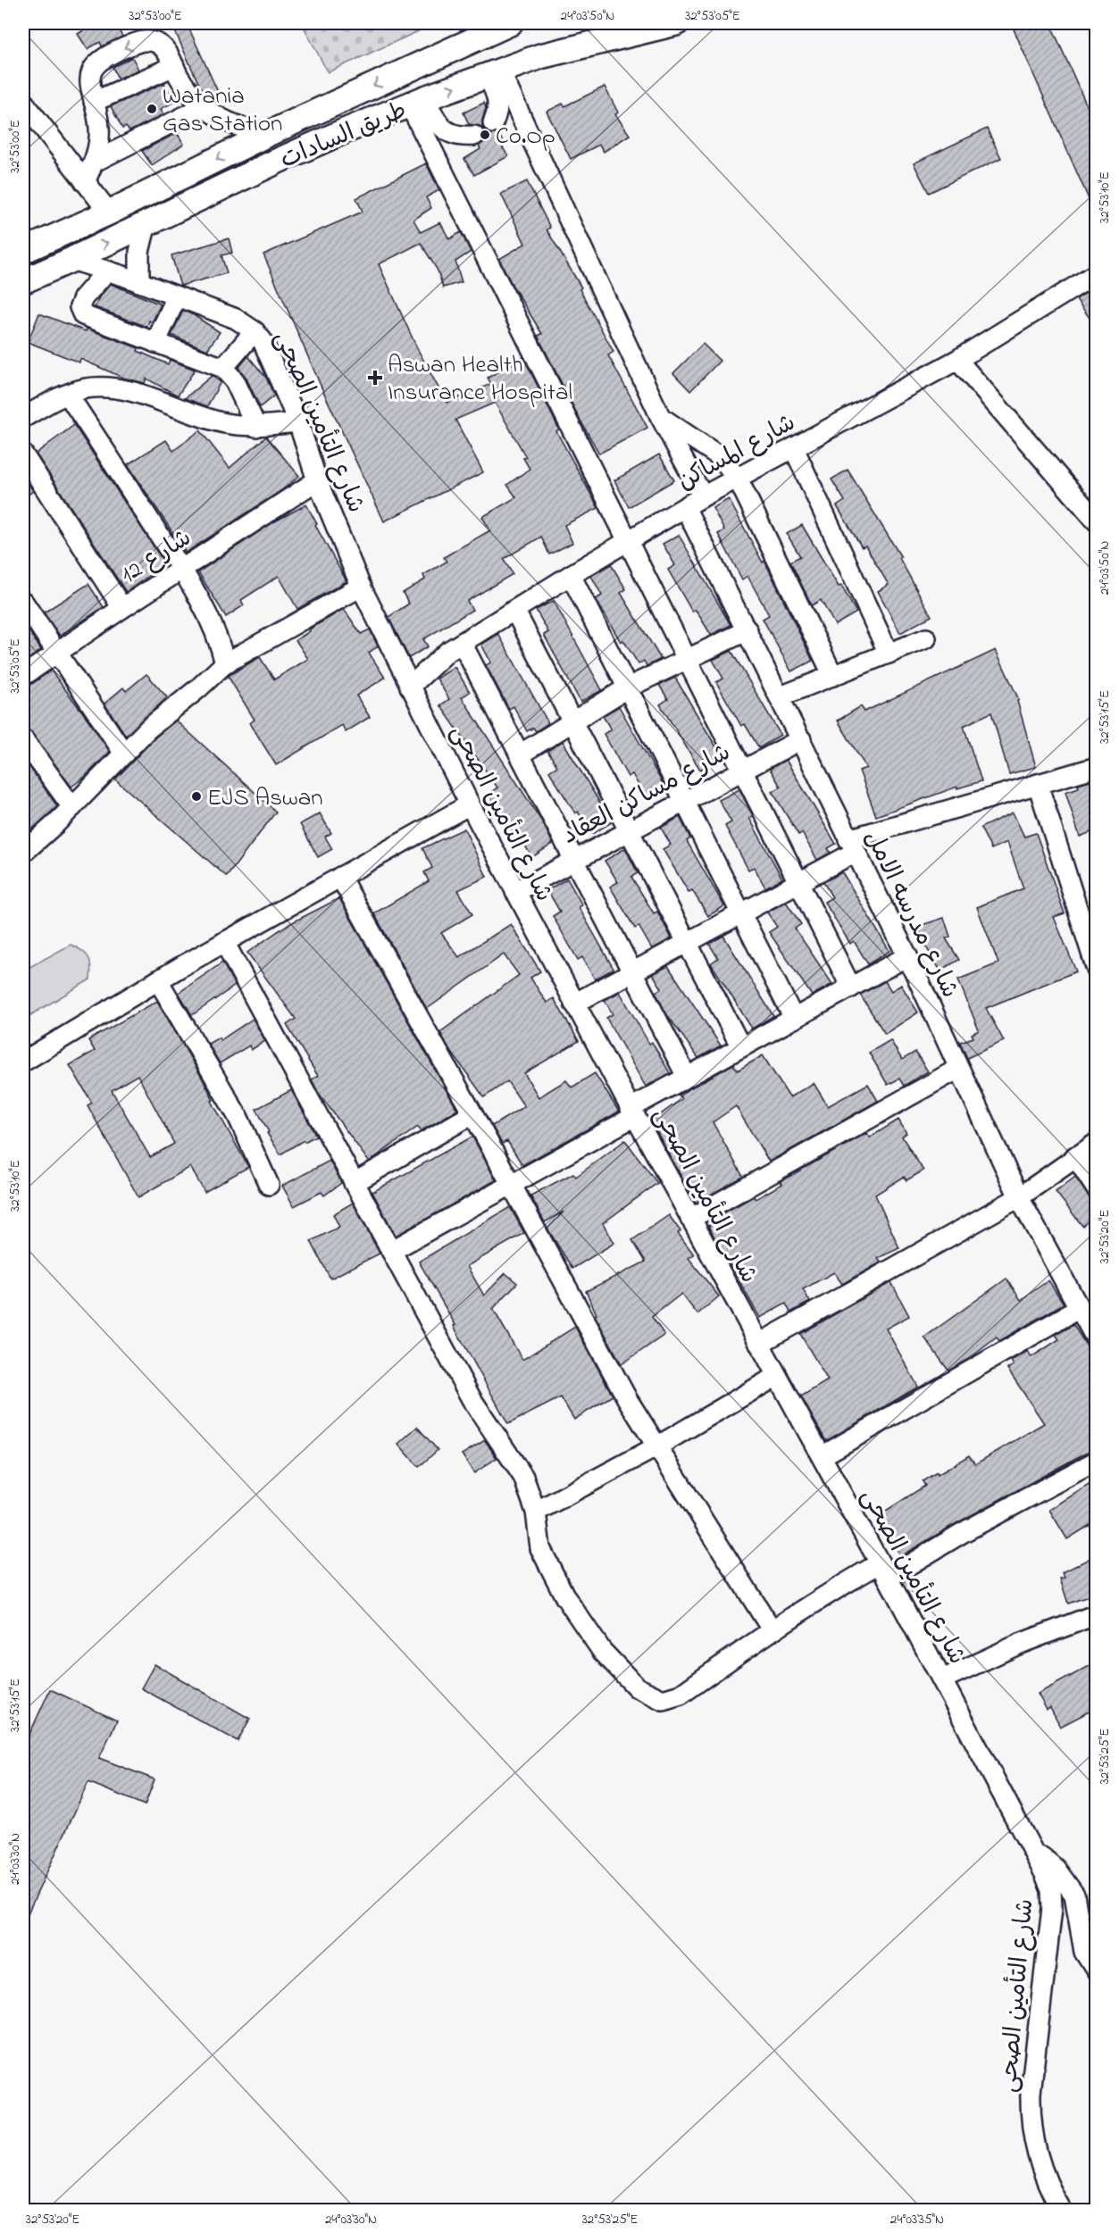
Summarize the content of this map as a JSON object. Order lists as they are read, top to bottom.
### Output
{
  "streets": {
    "main road": ["طريق السادات"],
    "street": [
      "شارع التأمين الصحى",
      "شارع المساكن",
      "شارع 12",
      "شارع مساكن العقاد",
      "شارع مدرسه الامل"
    ]
  },
  "crossings": [
    ["طريق السادات", "شارع التأمين الصحى"],
    ["شارع التأمين الصحى", "شارع المساكن"],
    ["شارع التأمين الصحى", "شارع 12"],
    ["شارع التأمين الصحى", "شارع مساكن العقاد"],
    ["شارع المساكن", "شارع مدرسه الامل"],
    ["شارع مساكن العقاد", "شارع مدرسه الامل"]
  ],
  "places": {
    "other": ["Watania Gas Station", "Co.Op", "EJS Aswan"],
    "health": ["Aswan Health Insurance Hospital"]
  },
  "coordinates": [
    "32°53'00\"E",
    "24°03'50\"N",
    "32°53'05\"E",
    "32°53'10\"E",
    "32°53'15\"E",
    "32°53'20\"E",
    "32°53'25\"E",
    "24°03'30\"N",
    "24°03'35\"N"
  ]
}
